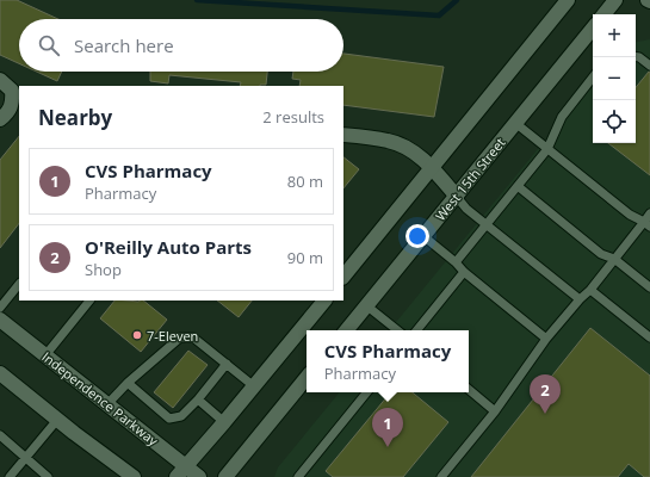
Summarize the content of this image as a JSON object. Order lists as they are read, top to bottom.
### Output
{
  "streets": {
    "main road": ["West 15th Street", "Independence Parkway"]
  },
  "places": ["7-Eleven"],
  "page": {
    "map_buttons": ["+", "−"],
    "search": "Search here",
    "heading": ["Nearby", "2 results"],
    "list": [
      {
        "mark": "1",
        "name": "CVS Pharmacy",
        "note": "Pharmacy",
        "value": "80 m"
      },
      {
        "mark": "2",
        "name": "O'Reilly Auto Parts",
        "note": "Shop",
        "value": "90 m"
      }
    ],
    "popup": ["CVS Pharmacy", "Pharmacy"],
    "pins": ["2", "1"]
  }
}
